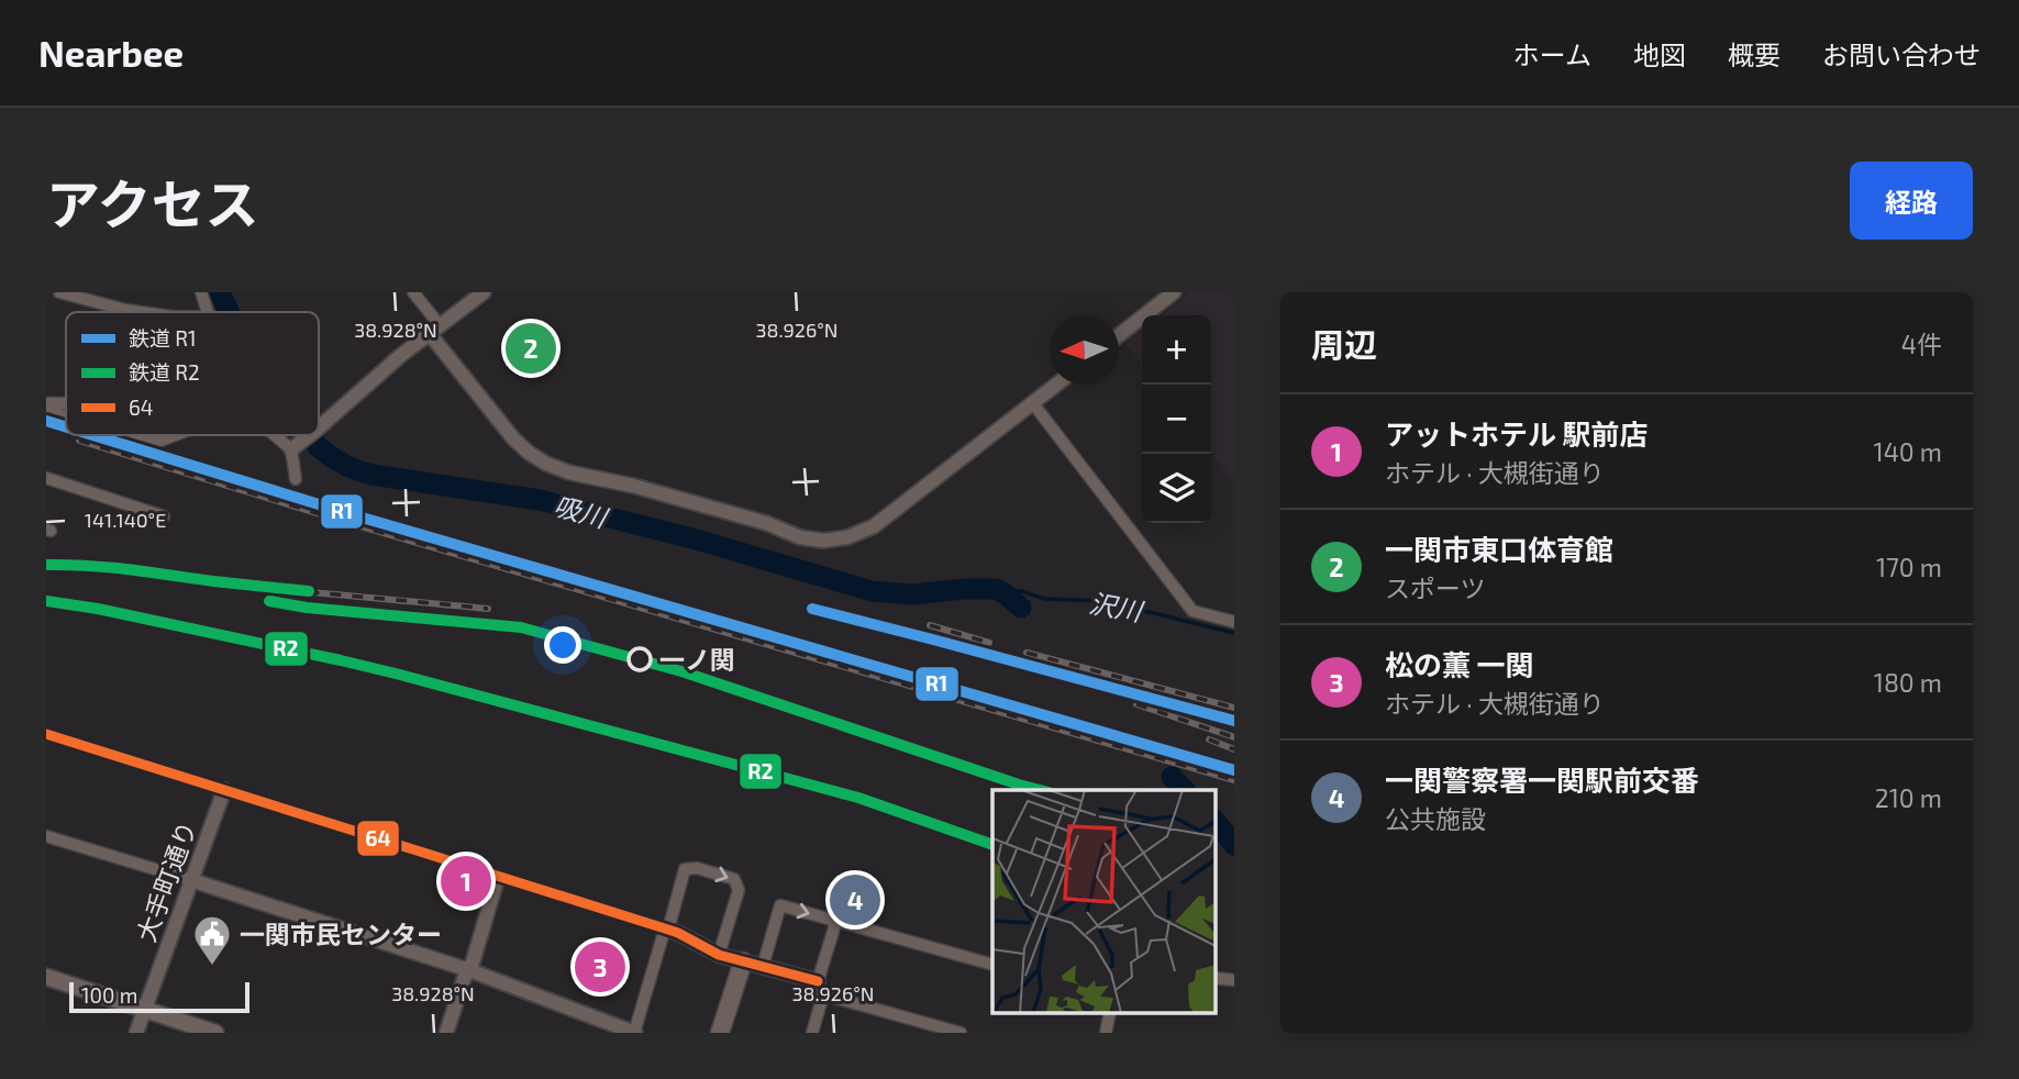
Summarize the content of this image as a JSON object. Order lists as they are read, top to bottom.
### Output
{
  "streets": {
    "street": ["大手町通り"]
  },
  "water": ["吸川", "沢川"],
  "places": {
    "other": ["一ノ関"],
    "public building": ["一関市民センター"]
  },
  "lines": ["rail line R1", "rail line R2", "transit line 64"],
  "legend": ["鉄道 R1", "鉄道 R2", "64"],
  "scale_bar": "100 m",
  "north": "left",
  "page": {
    "header": "Nearbee",
    "nav": [
      "ホーム",
      "地図",
      "概要",
      "お問い合わせ"
    ],
    "title": "アクセス",
    "buttons": "経路",
    "heading": ["周辺", "4件"],
    "map_buttons": ["+", "−"],
    "pins": [
      "2",
      "1",
      "4",
      "3"
    ],
    "list": [
      {
        "mark": "1",
        "name": "アットホテル 駅前店",
        "note": "ホテル · 大槻街通り",
        "value": "140 m"
      },
      {
        "mark": "2",
        "name": "一関市東口体育館",
        "note": "スポーツ",
        "value": "170 m"
      },
      {
        "mark": "3",
        "name": "松の薫 一関",
        "note": "ホテル · 大槻街通り",
        "value": "180 m"
      },
      {
        "mark": "4",
        "name": "一関警察署一関駅前交番",
        "note": "公共施設",
        "value": "210 m"
      }
    ],
    "scale": "100 m"
  },
  "coordinates": ["38.928°N", "38.926°N", "141.140°E"]
}
